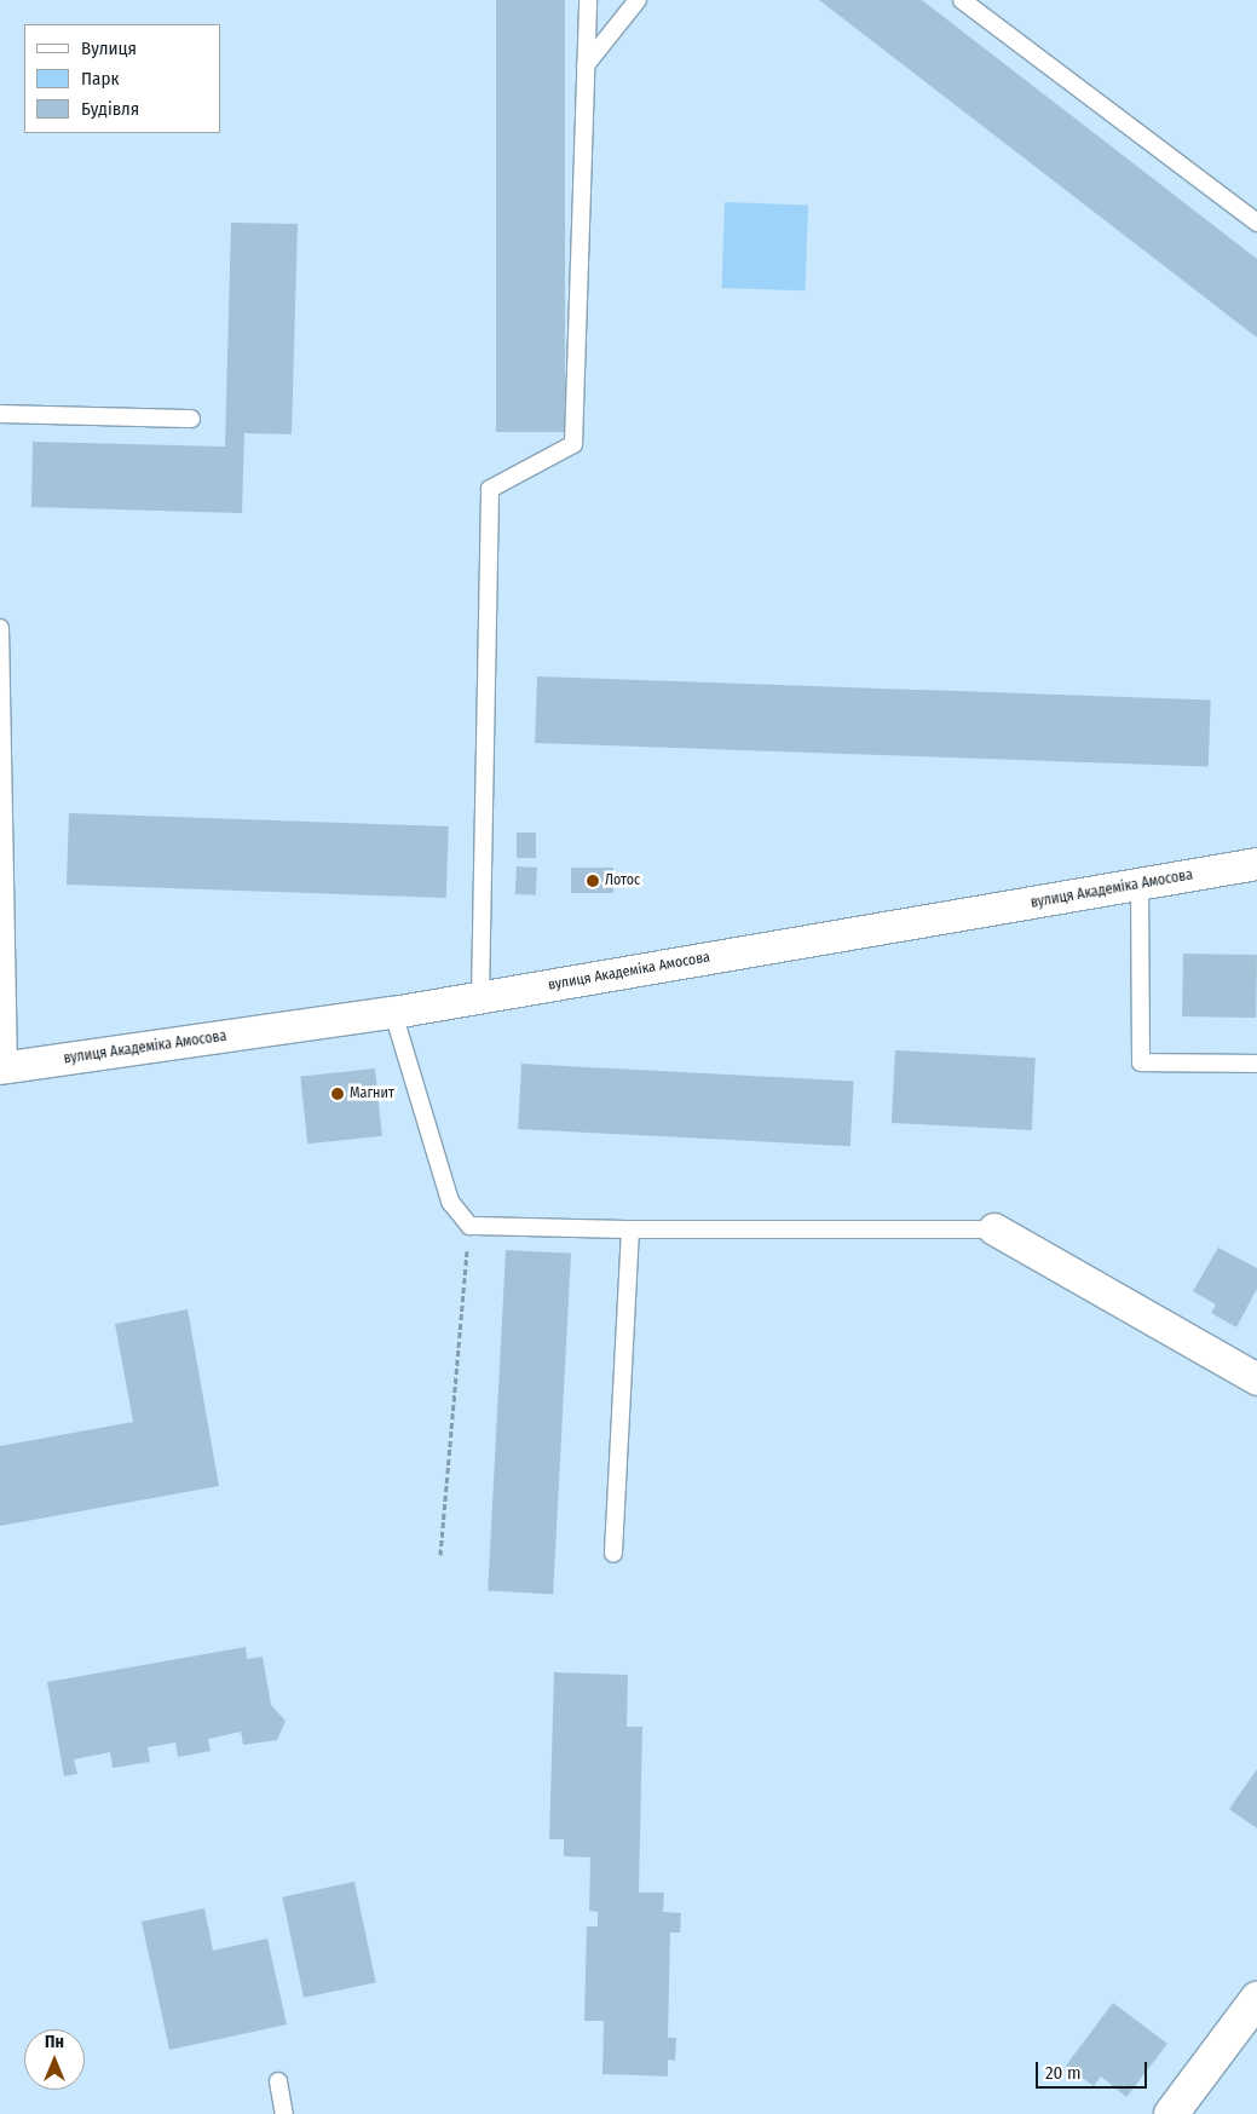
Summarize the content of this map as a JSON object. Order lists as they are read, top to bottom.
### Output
{
  "streets": {
    "street": ["вулиця Академіка Амосова"]
  },
  "places": ["Лотос", "Магнит"],
  "legend": ["Вулиця", "Парк", "Будівля"],
  "scale_bar": "20 m",
  "north": "top"
}
